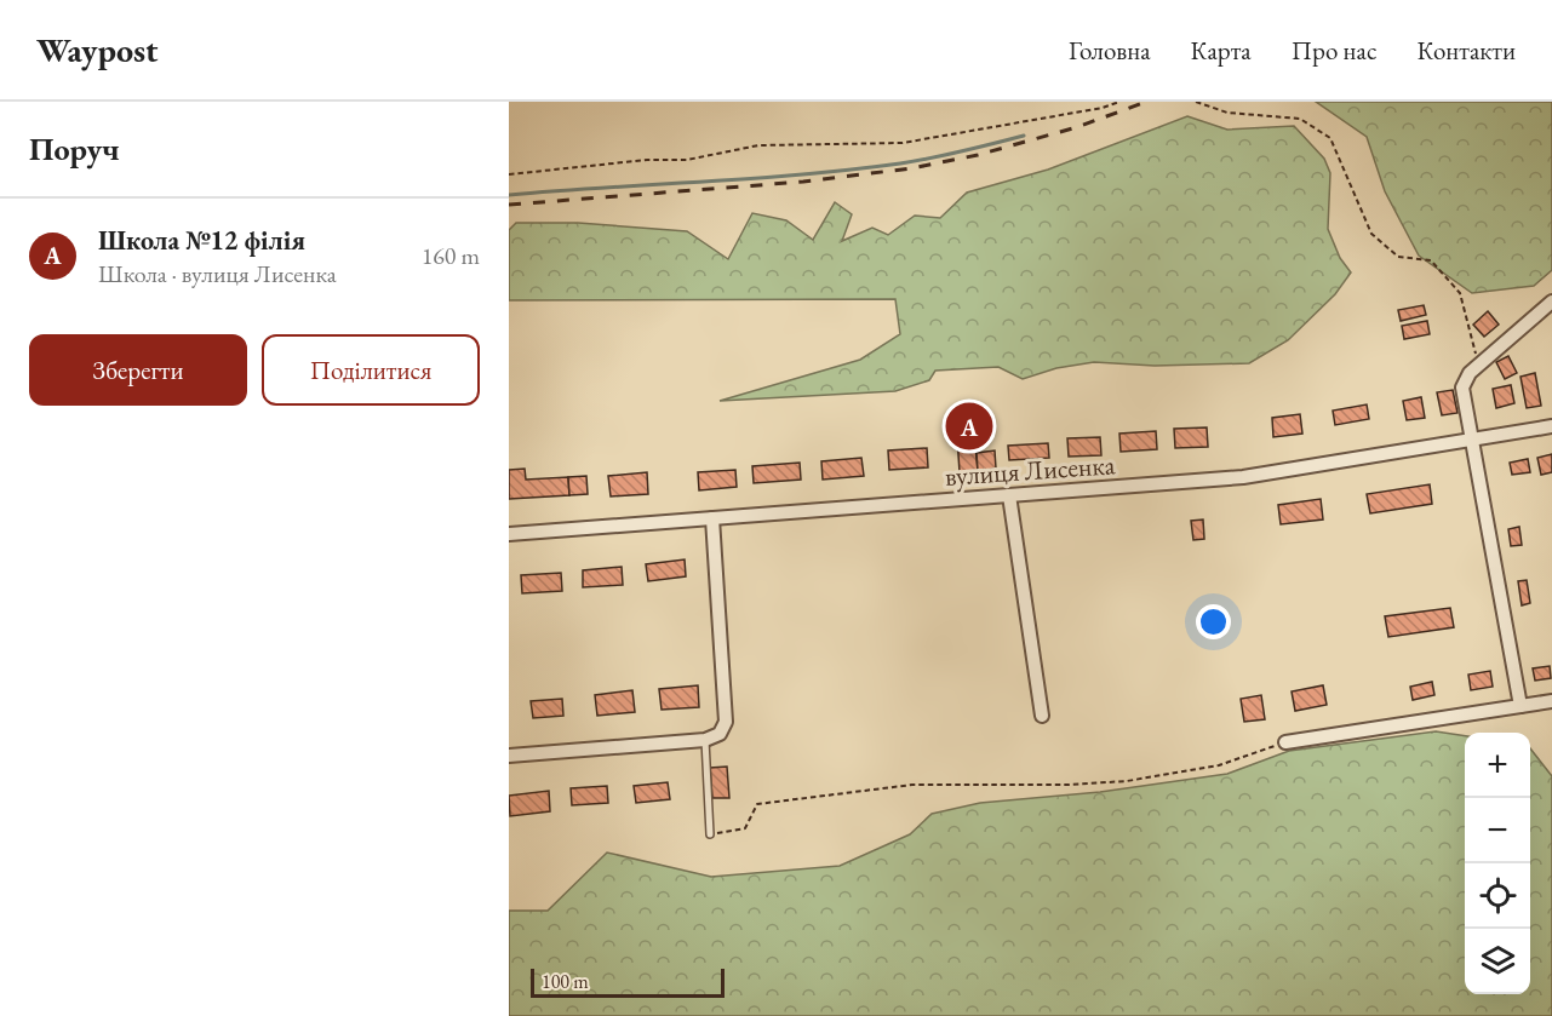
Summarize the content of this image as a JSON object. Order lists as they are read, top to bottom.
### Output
{
  "streets": {
    "street": ["вулиця Лисенка"]
  },
  "scale_bar": "100 m",
  "page": {
    "header": "Waypost",
    "nav": [
      "Головна",
      "Карта",
      "Про нас",
      "Контакти"
    ],
    "heading": "Поруч",
    "list": [
      {
        "mark": "A",
        "name": "Школа №12 філія",
        "note": "Школа · вулиця Лисенка",
        "value": "160 m"
      }
    ],
    "buttons": ["Зберегти", "Поділитися"],
    "pins": "A",
    "map_buttons": ["+", "−"],
    "scale": "100 m"
  }
}
